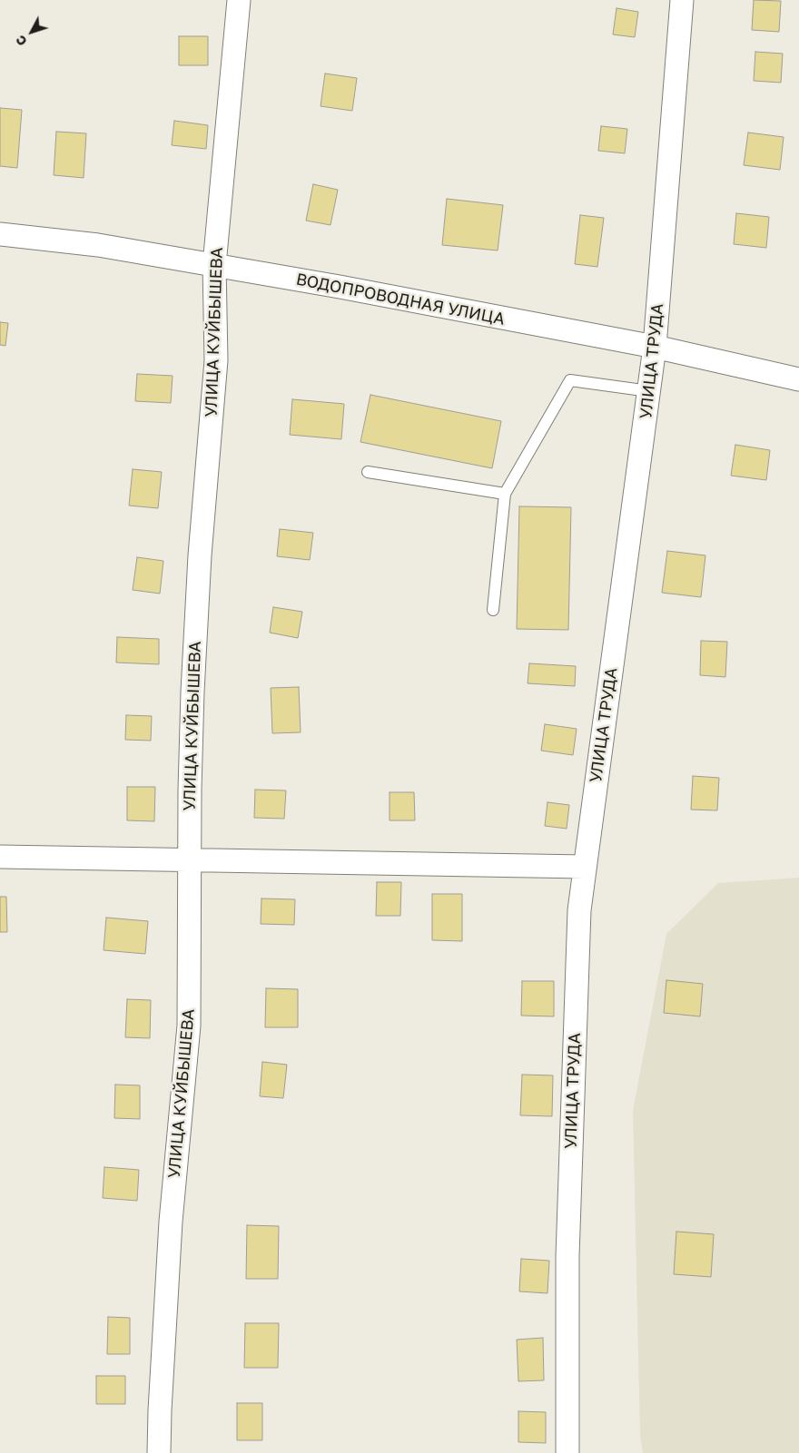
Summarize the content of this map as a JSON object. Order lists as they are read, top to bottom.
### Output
{
  "streets": {
    "street": ["ВОДОПРОВОДНАЯ УЛИЦА", "УЛИЦА КУЙБЫШЕВА", "УЛИЦА ТРУДА"]
  },
  "crossings": [
    ["ВОДОПРОВОДНАЯ УЛИЦА", "УЛИЦА КУЙБЫШЕВА"],
    ["ВОДОПРОВОДНАЯ УЛИЦА", "УЛИЦА ТРУДА"]
  ],
  "north": "bottom left"
}
